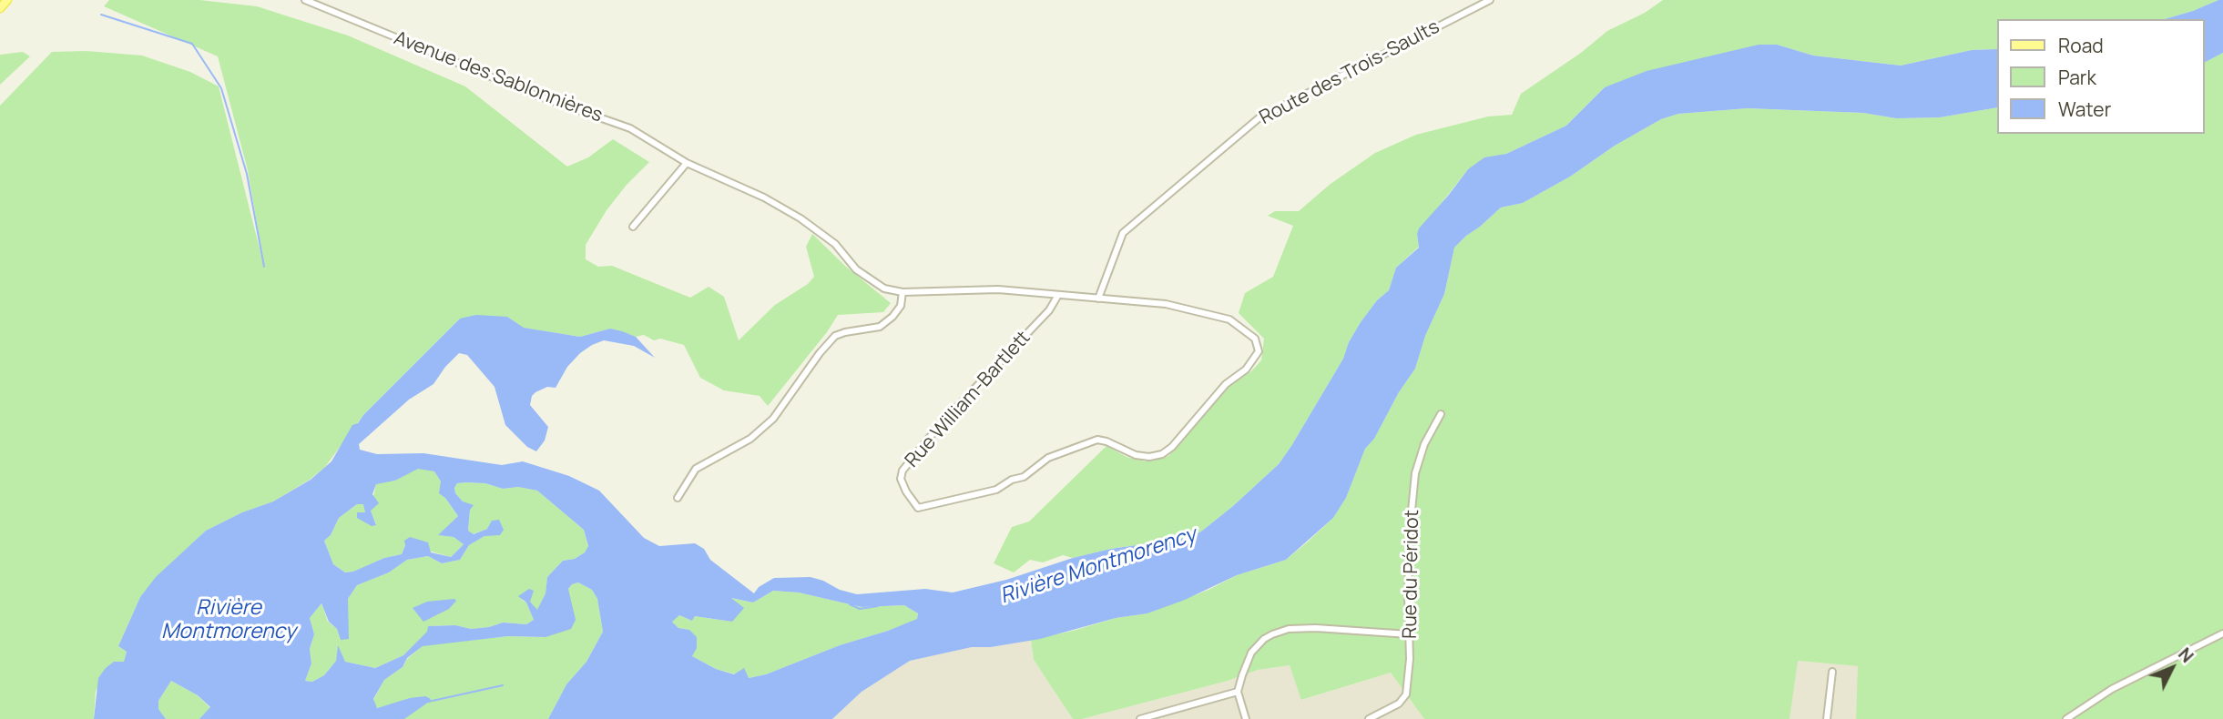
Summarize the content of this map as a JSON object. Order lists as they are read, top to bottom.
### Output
{
  "streets": {
    "street": [
      "Route des Trois-Saults",
      "Avenue des Sablonnières",
      "Rue William-Bartlett",
      "Rue du Péridot"
    ]
  },
  "crossings": [
    ["Route des Trois-Saults", "Avenue des Sablonnières"],
    ["Avenue des Sablonnières", "Rue William-Bartlett"]
  ],
  "water": ["Rivière Montmorency"],
  "legend": ["Road", "Park", "Water"],
  "north": "top right"
}
